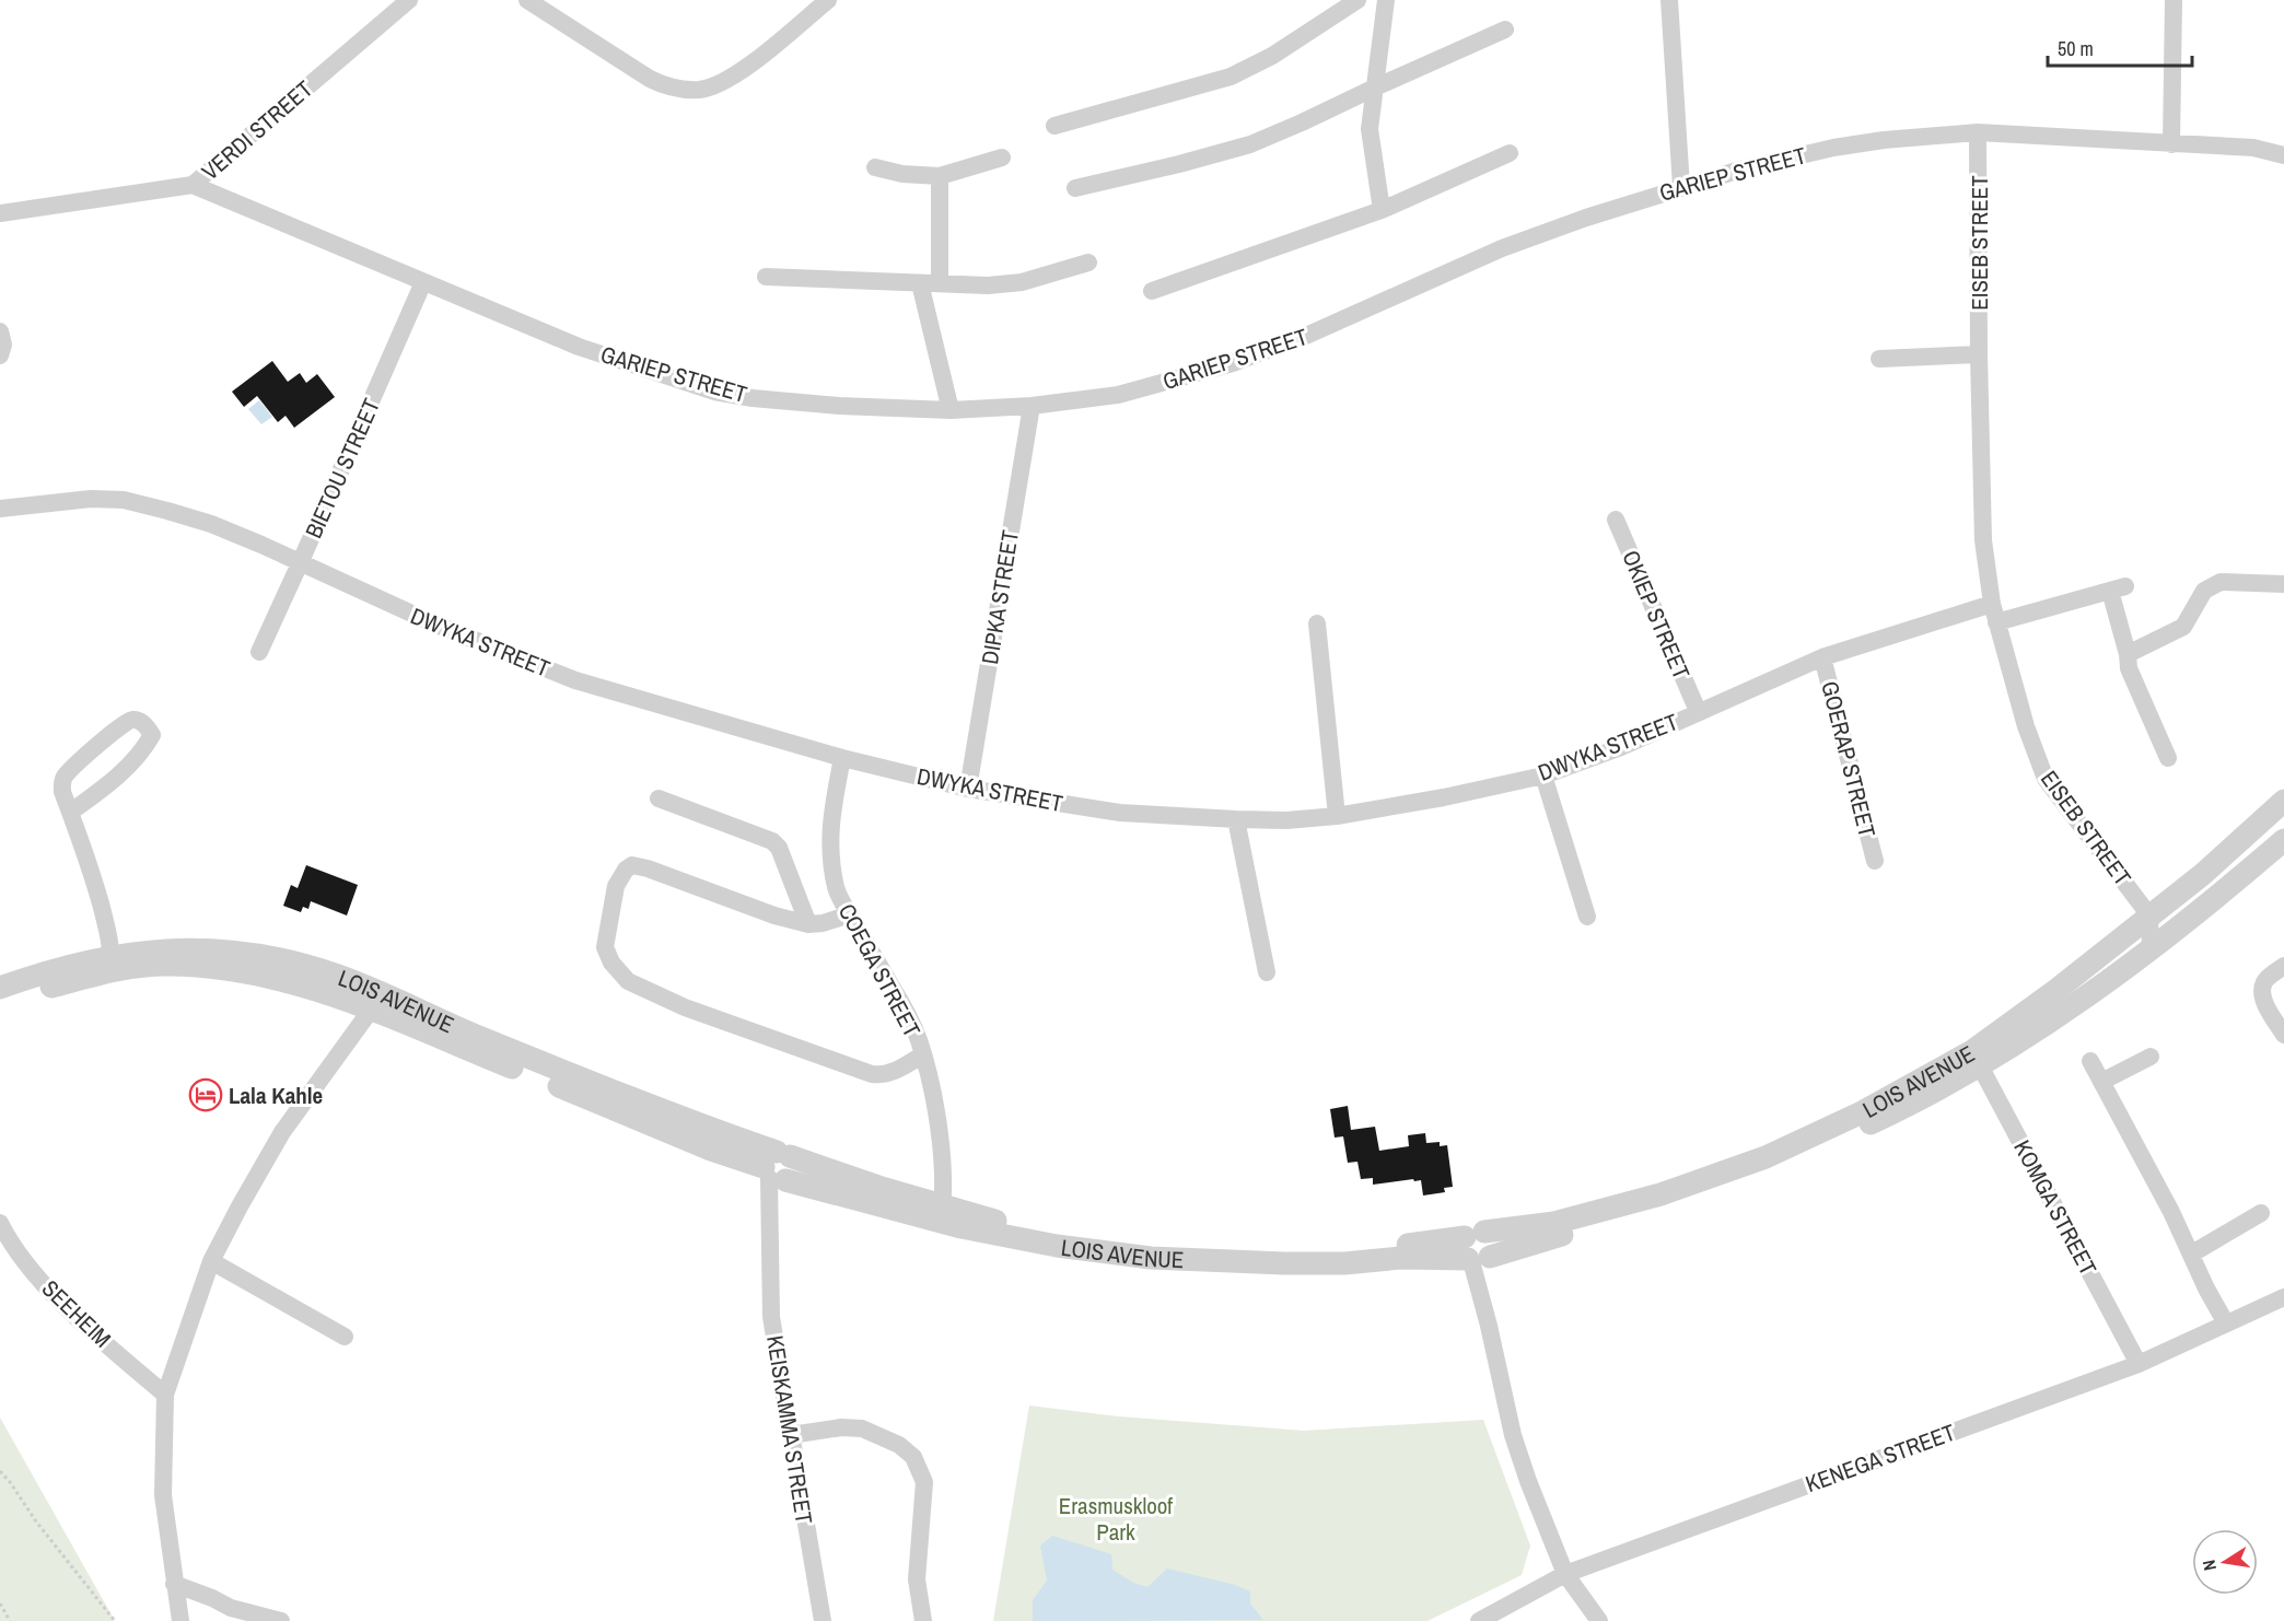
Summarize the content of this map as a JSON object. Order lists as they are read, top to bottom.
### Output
{
  "streets": {
    "street": [
      "VERDI STREET",
      "GARIEP STREET",
      "EISEB STREET",
      "BIETOU STREET",
      "DIPKA STREET",
      "OKIEP STREET",
      "DWYKA STREET",
      "GOERAP STREET",
      "COEGA STREET",
      "LOIS AVENUE",
      "KOMGA STREET",
      "SEEHEIM",
      "KEISKAMMA STREET",
      "KENEGA STREET"
    ]
  },
  "crossings": [
    ["VERDI STREET", "GARIEP STREET"],
    ["GARIEP STREET", "EISEB STREET"],
    ["GARIEP STREET", "BIETOU STREET"],
    ["GARIEP STREET", "DIPKA STREET"],
    ["EISEB STREET", "DWYKA STREET"],
    ["EISEB STREET", "LOIS AVENUE"],
    ["BIETOU STREET", "DWYKA STREET"],
    ["DIPKA STREET", "DWYKA STREET"],
    ["OKIEP STREET", "DWYKA STREET"],
    ["DWYKA STREET", "GOERAP STREET"],
    ["DWYKA STREET", "COEGA STREET"],
    ["COEGA STREET", "LOIS AVENUE"],
    ["LOIS AVENUE", "KOMGA STREET"],
    ["LOIS AVENUE", "KEISKAMMA STREET"],
    ["KOMGA STREET", "KENEGA STREET"]
  ],
  "parks": ["Erasmuskloof Park"],
  "places": {
    "hotel": ["Lala Kahle"]
  },
  "scale_bar": "50 m",
  "north": "left"
}
